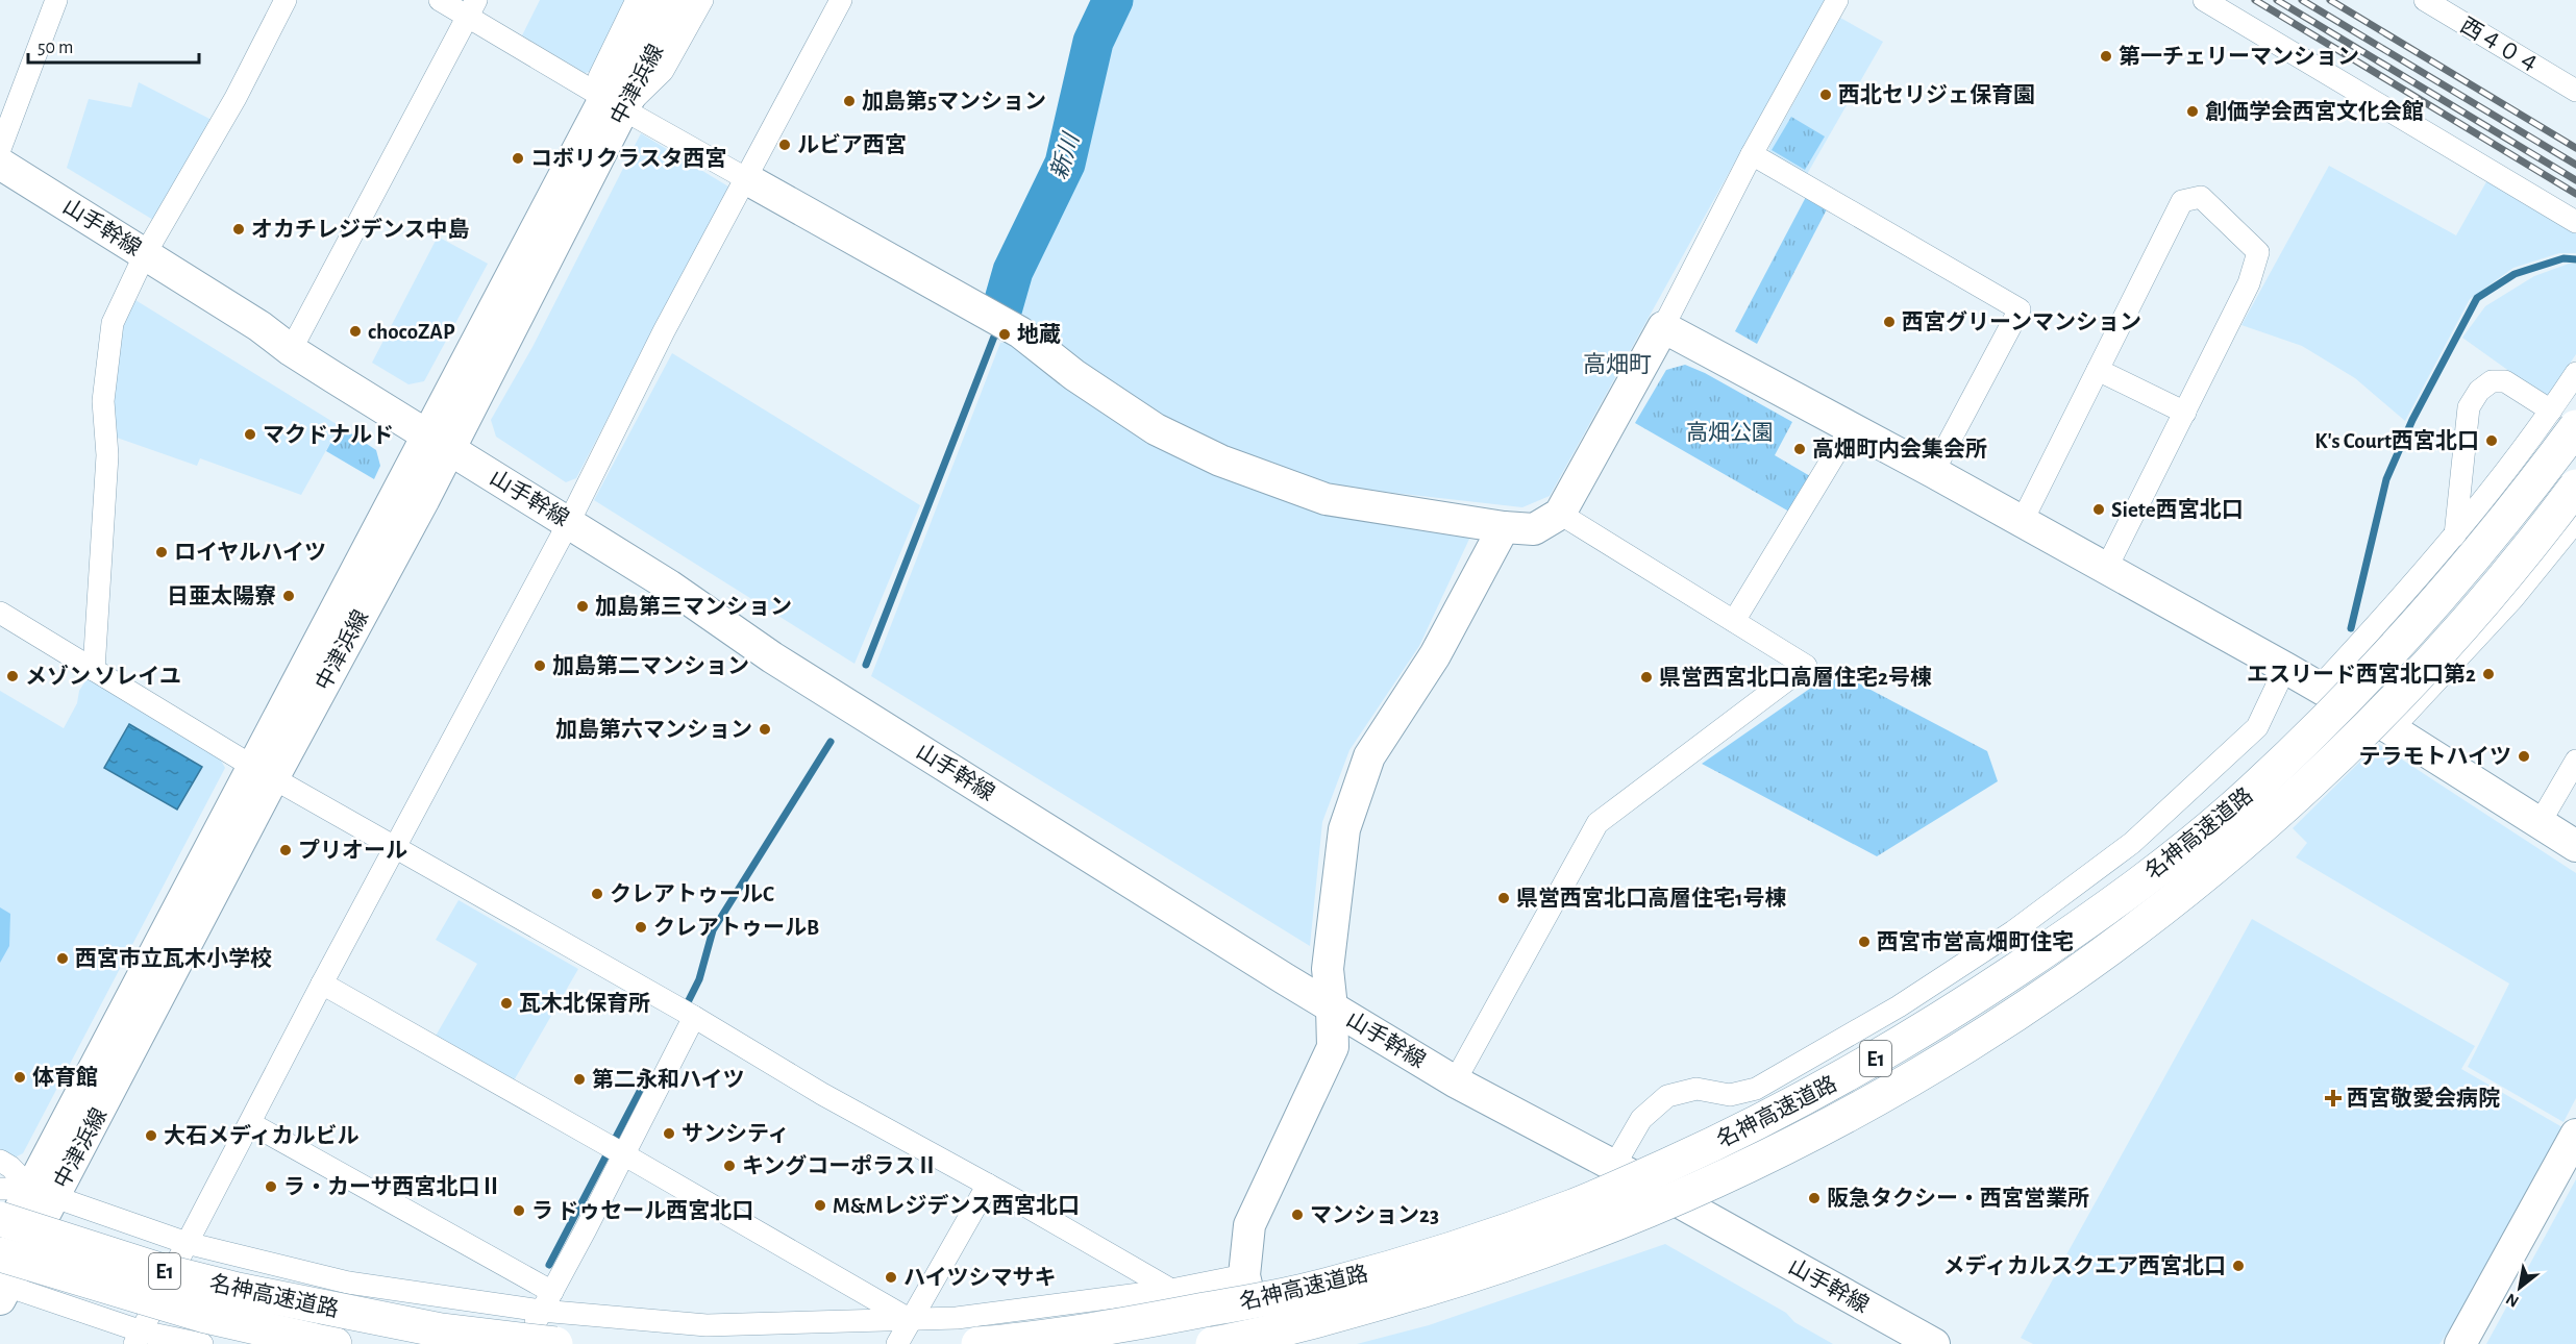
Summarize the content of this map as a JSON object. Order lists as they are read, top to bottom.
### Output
{
  "streets": {
    "highway": ["名神高速道路", "E1"],
    "street": ["西４０４", "中津浜線", "山手幹線"]
  },
  "crossings": [
    ["中津浜線", "山手幹線"],
    ["中津浜線", "名神高速道路"]
  ],
  "districts": ["高畑町"],
  "water": ["新川"],
  "parks": ["高畑公園"],
  "places": {
    "other": [
      "第一チェリーマンション",
      "西北セリジェ保育園",
      "加島第5マンション",
      "創価学会西宮文化会館",
      "ルビア西宮",
      "コボリクラスタ西宮",
      "オカチレジデンス中島",
      "西宮グリーンマンション",
      "chocoZAP",
      "地蔵",
      "マクドナルド",
      "K's Court西宮北口",
      "高畑町内会集会所",
      "Siete西宮北口",
      "ロイヤルハイツ",
      "日亜太陽寮",
      "加島第三マンション",
      "加島第二マンション",
      "エスリード西宮北口第2",
      "メゾン ソレイユ",
      "県営西宮北口高層住宅2号棟",
      "加島第六マンション",
      "テラモトハイツ",
      "プリオール",
      "クレアトゥールC",
      "県営西宮北口高層住宅1号棟",
      "クレアトゥールB",
      "西宮市営高畑町住宅",
      "西宮市立瓦木小学校",
      "瓦木北保育所",
      "体育館",
      "第二永和ハイツ",
      "サンシティ",
      "大石メディカルビル",
      "キングコーポラスⅡ",
      "ラ・カーサ西宮北口Ⅱ",
      "阪急タクシー・西宮営業所",
      "M&Mレジデンス西宮北口",
      "ラ ドゥセール西宮北口",
      "マンション23",
      "メディカルスクエア西宮北口",
      "ハイツシマサキ"
    ],
    "health": ["西宮敬愛会病院"]
  },
  "scale_bar": "50 m",
  "north": "bottom left"
}
